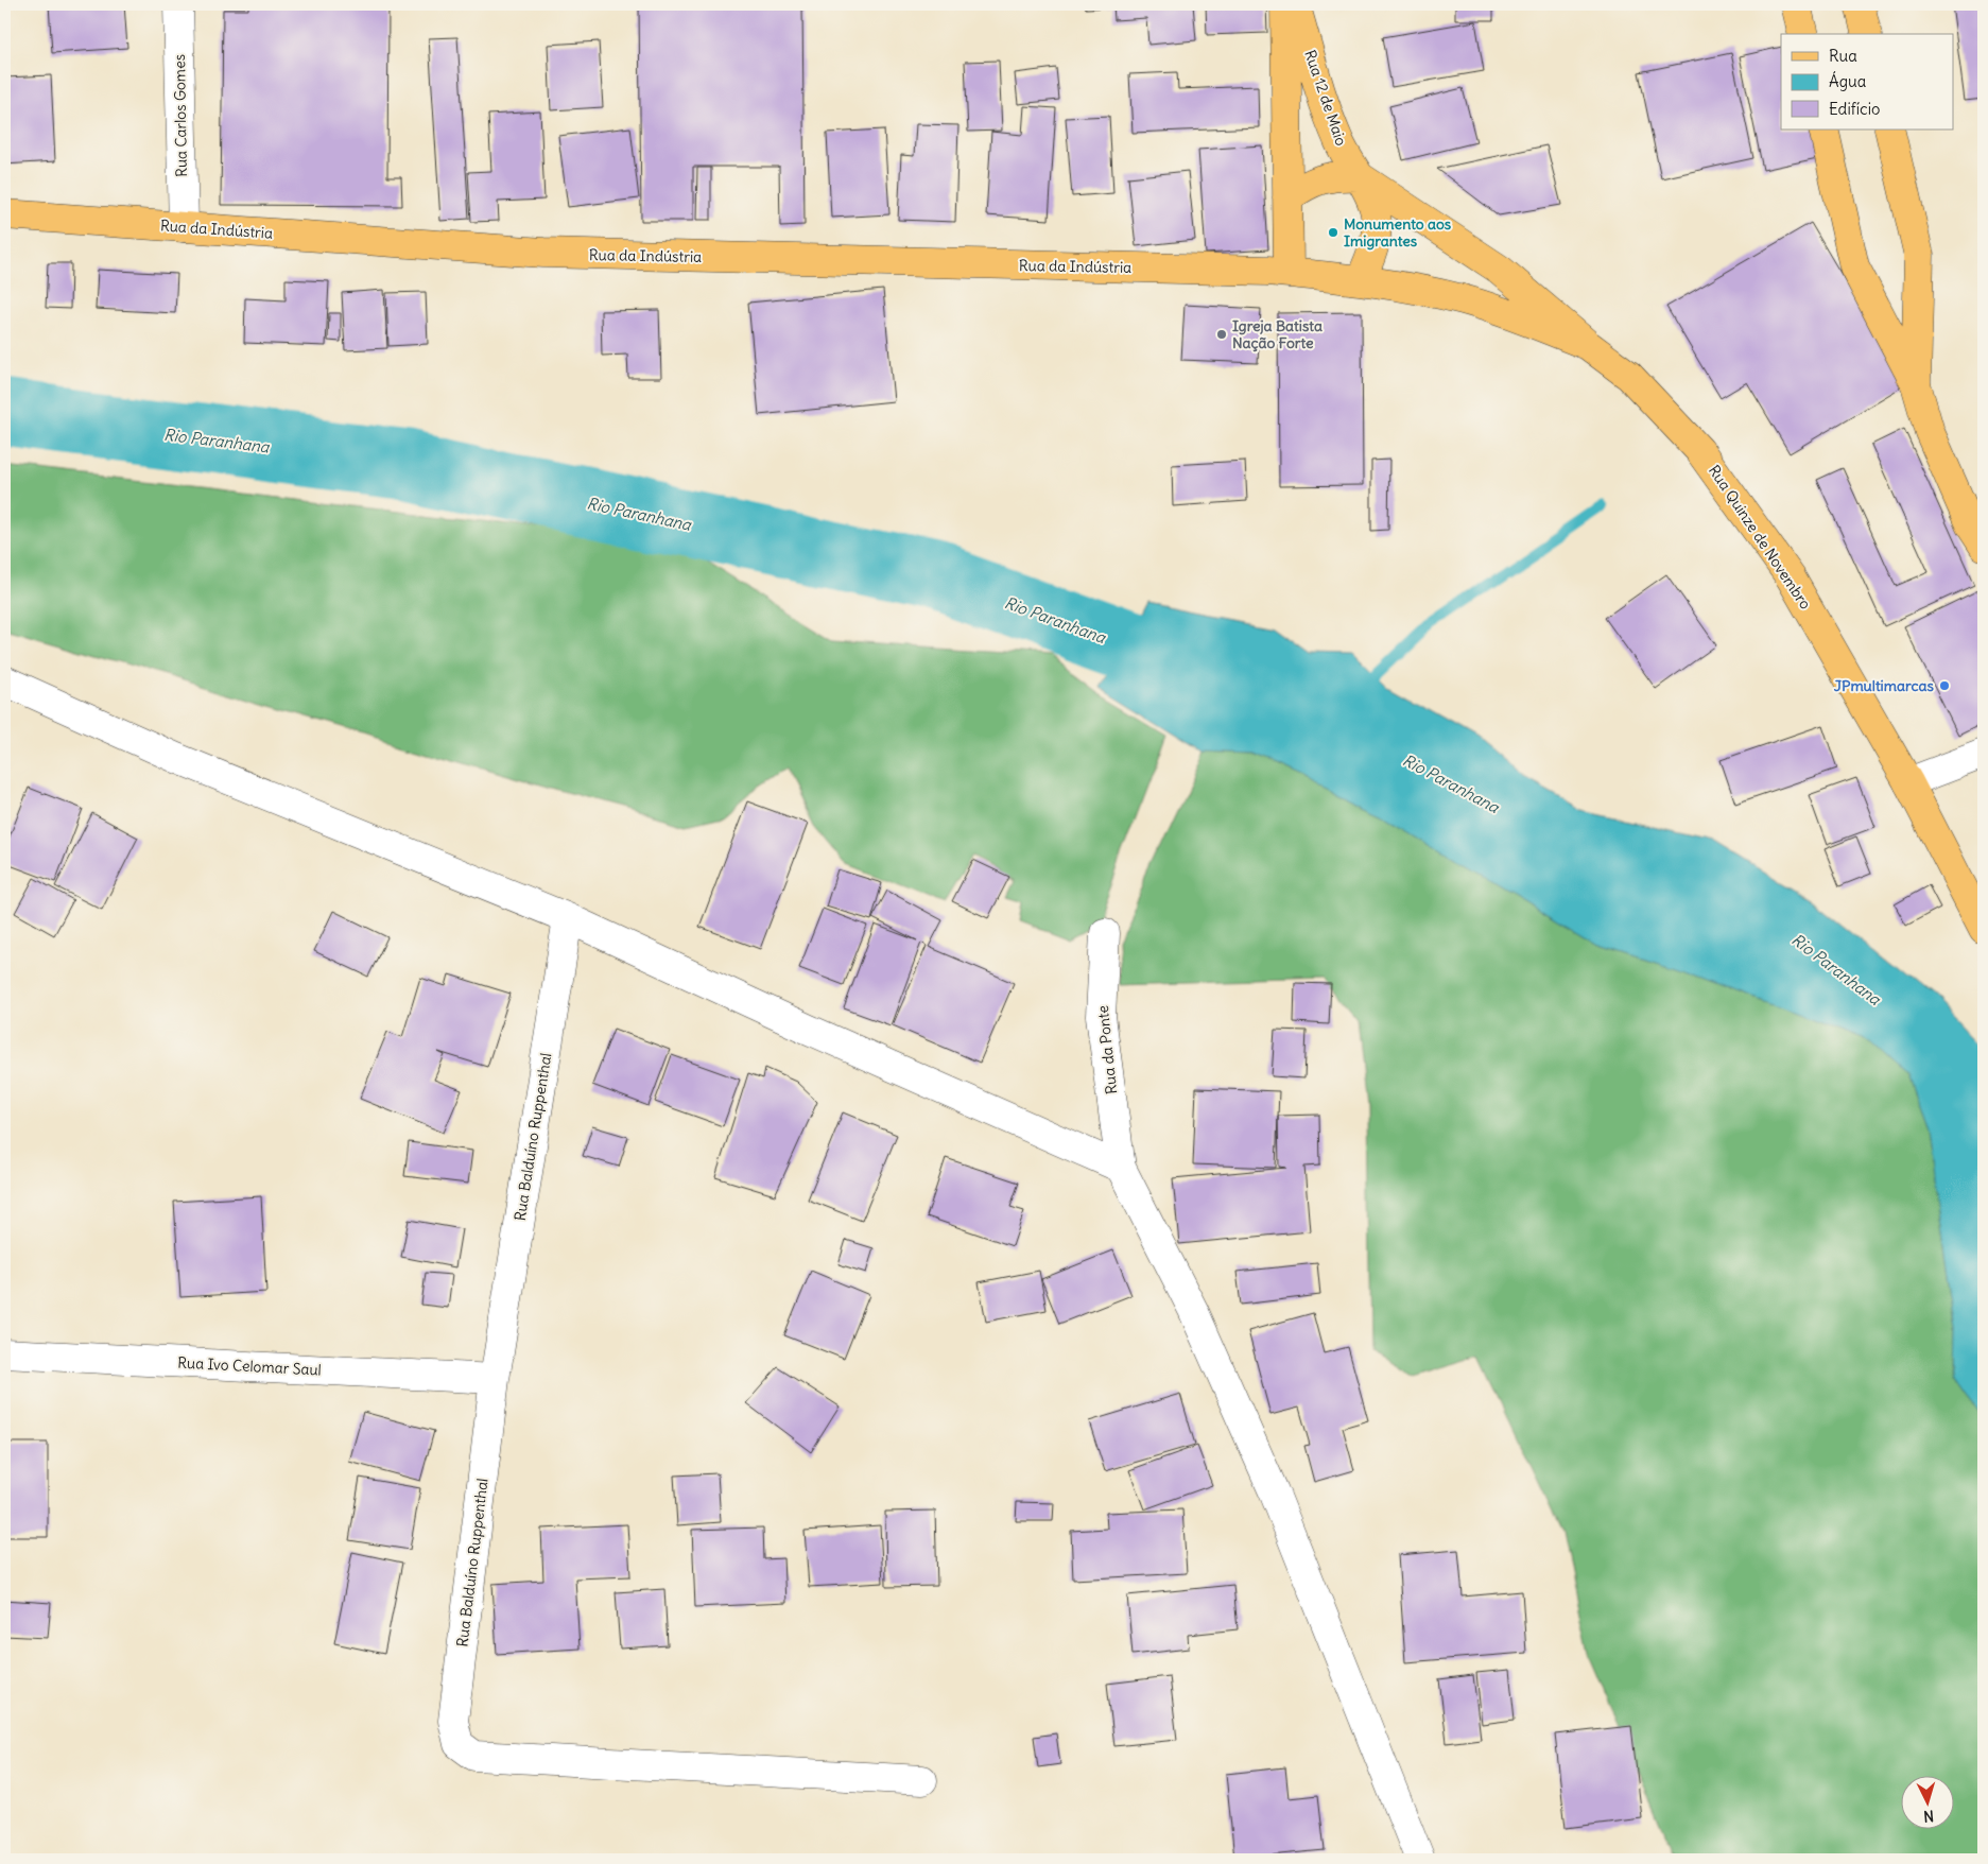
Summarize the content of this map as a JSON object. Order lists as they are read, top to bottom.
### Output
{
  "streets": {
    "main road": ["Rua 12 de Maio", "Rua da Indústria", "Rua Quinze de Novembro"],
    "street": [
      "Rua Carlos Gomes",
      "Rua da Ponte",
      "Rua Balduíno Ruppenthal",
      "Rua Ivo Celomar Saul"
    ]
  },
  "crossings": [
    ["Rua 12 de Maio", "Rua da Indústria"],
    ["Rua 12 de Maio", "Rua Quinze de Novembro"],
    ["Rua Carlos Gomes", "Rua da Indústria"],
    ["Rua da Indústria", "Rua Quinze de Novembro"],
    ["Rua Balduíno Ruppenthal", "Rua Ivo Celomar Saul"]
  ],
  "water": ["Rio Paranhana"],
  "places": ["Monumento aos Imigrantes", "Igreja Batista Nação Forte", "JPmultimarcas"],
  "legend": ["Rua", "Água", "Edifício"],
  "north": "bottom"
}
